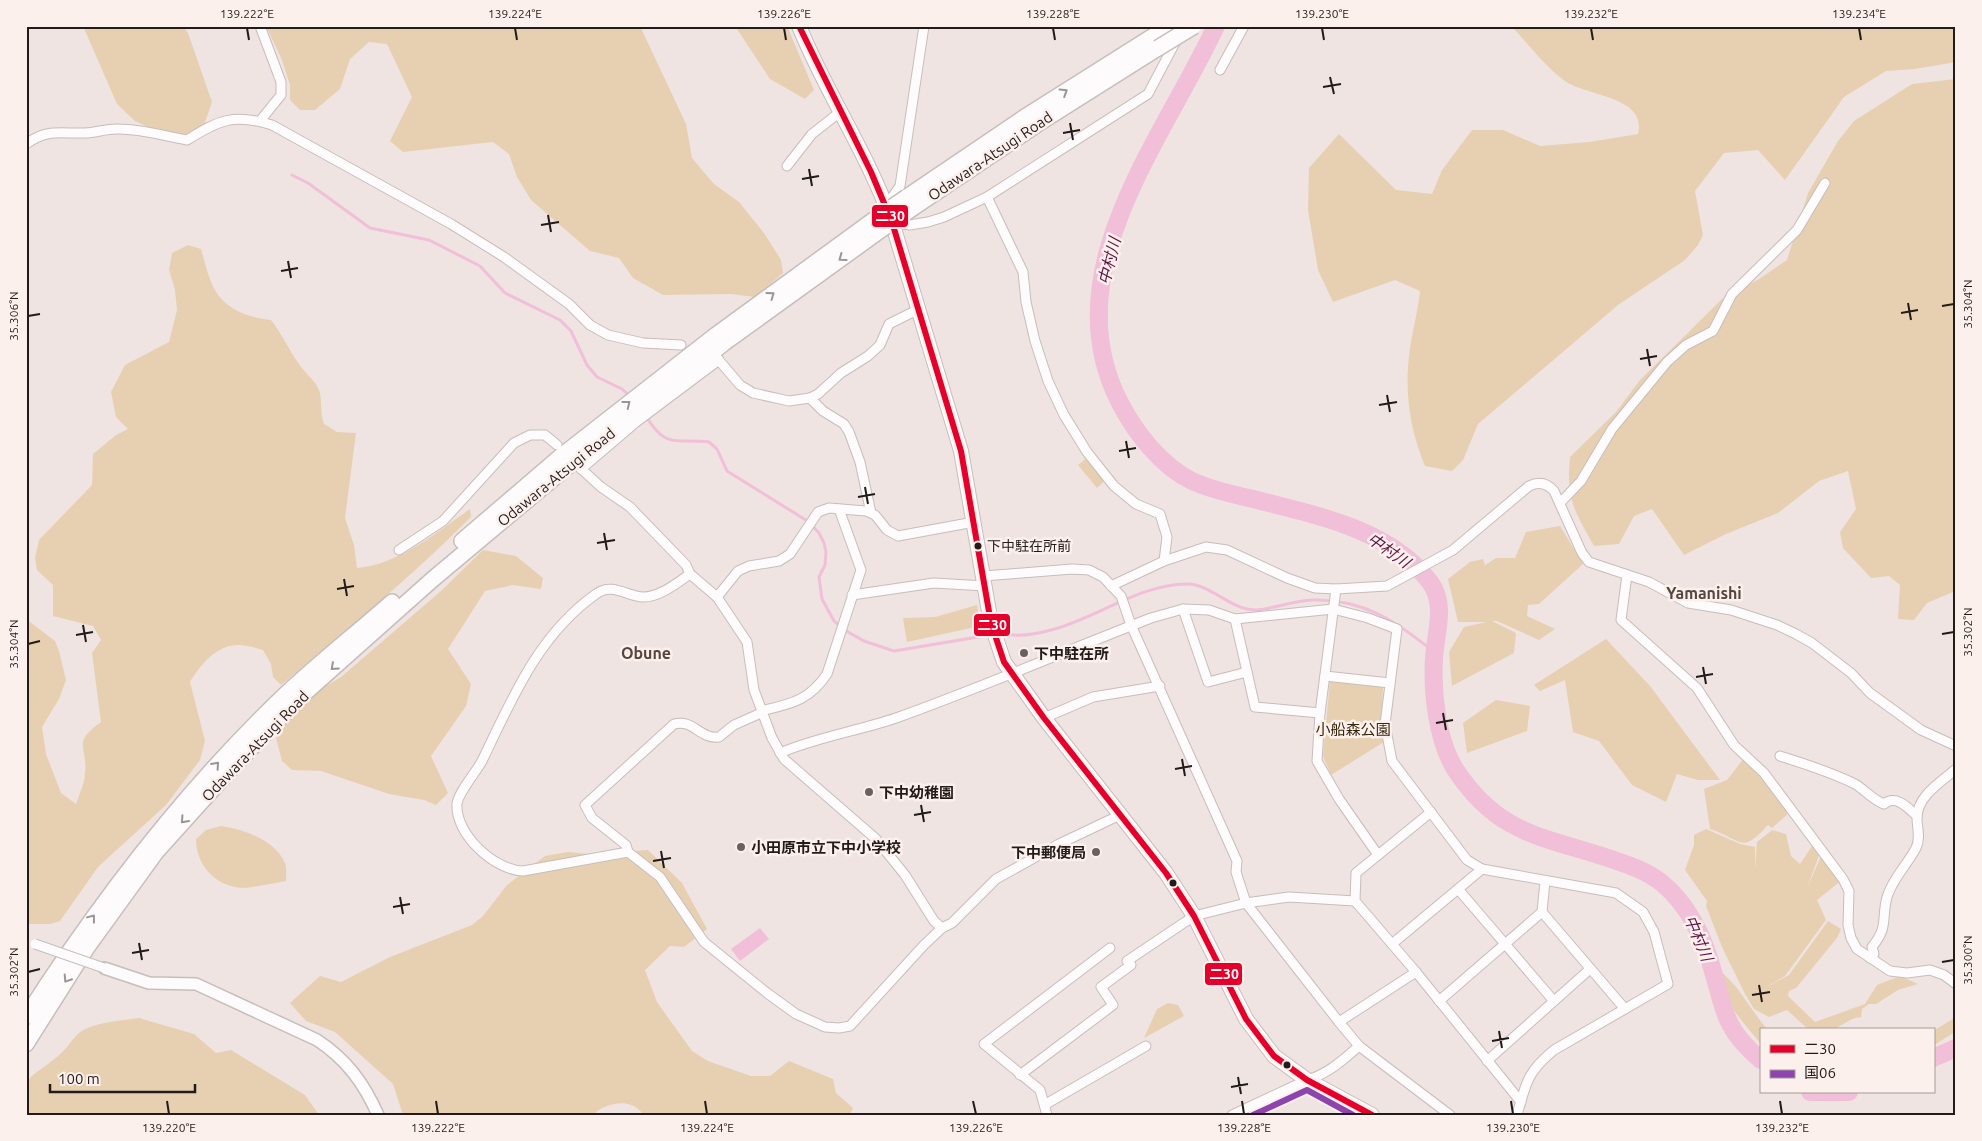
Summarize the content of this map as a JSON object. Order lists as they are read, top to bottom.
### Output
{
  "streets": {
    "highway": ["Odawara-Atsugi Road"]
  },
  "districts": ["Yamanishi", "Obune"],
  "water": ["中村川"],
  "parks": ["小船森公園"],
  "places": [
    "下中駐在所前",
    "下中駐在所",
    "下中幼稚園",
    "小田原市立下中小学校",
    "下中郵便局"
  ],
  "lines": ["transit line 二30", "transit line 国06"],
  "legend": ["二30", "国06"],
  "scale_bar": "100 m",
  "coordinates": [
    "139.222°E",
    "139.224°E",
    "139.226°E",
    "139.228°E",
    "139.230°E",
    "139.232°E",
    "139.234°E",
    "35.304°N",
    "35.306°N",
    "35.302°N",
    "35.300°N",
    "139.220°E"
  ]
}
